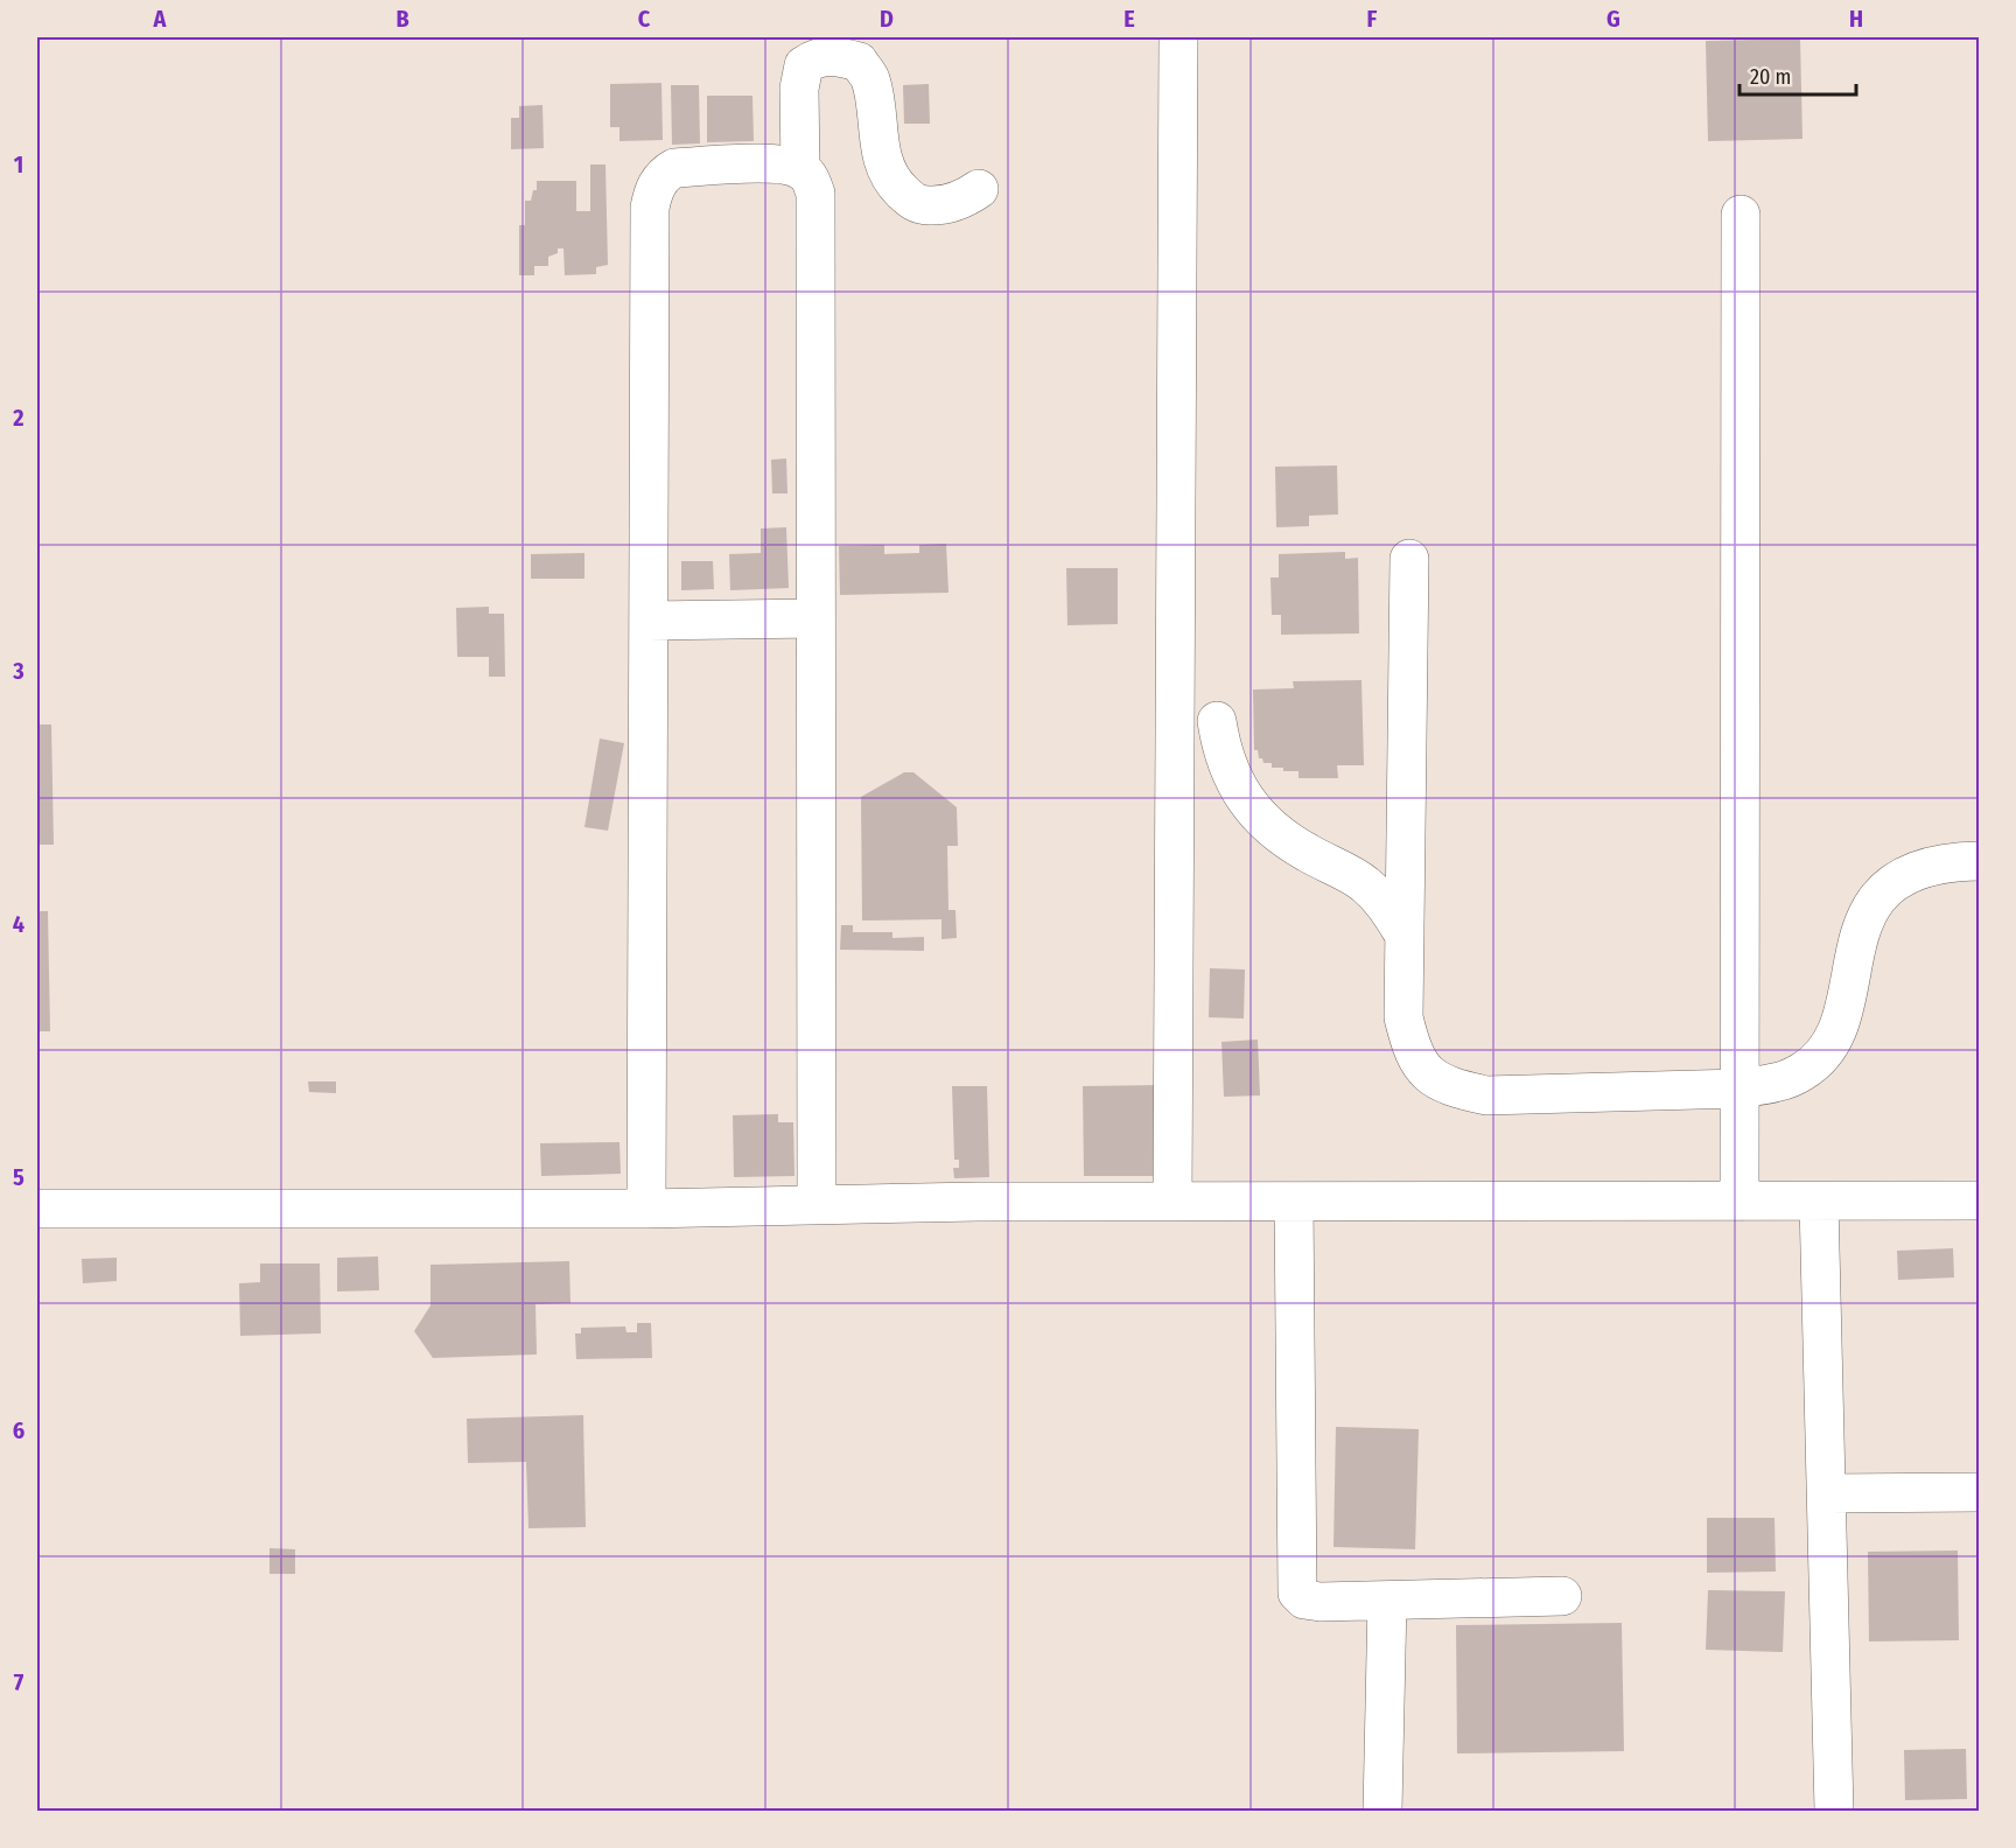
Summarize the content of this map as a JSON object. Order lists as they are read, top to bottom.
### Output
{
  "scale_bar": "20 m",
  "grid": {
    "columns": [
      "A",
      "B",
      "C",
      "D",
      "E",
      "F",
      "G",
      "H"
    ],
    "rows": [
      "1",
      "2",
      "3",
      "4",
      "5",
      "6",
      "7"
    ]
  }
}
